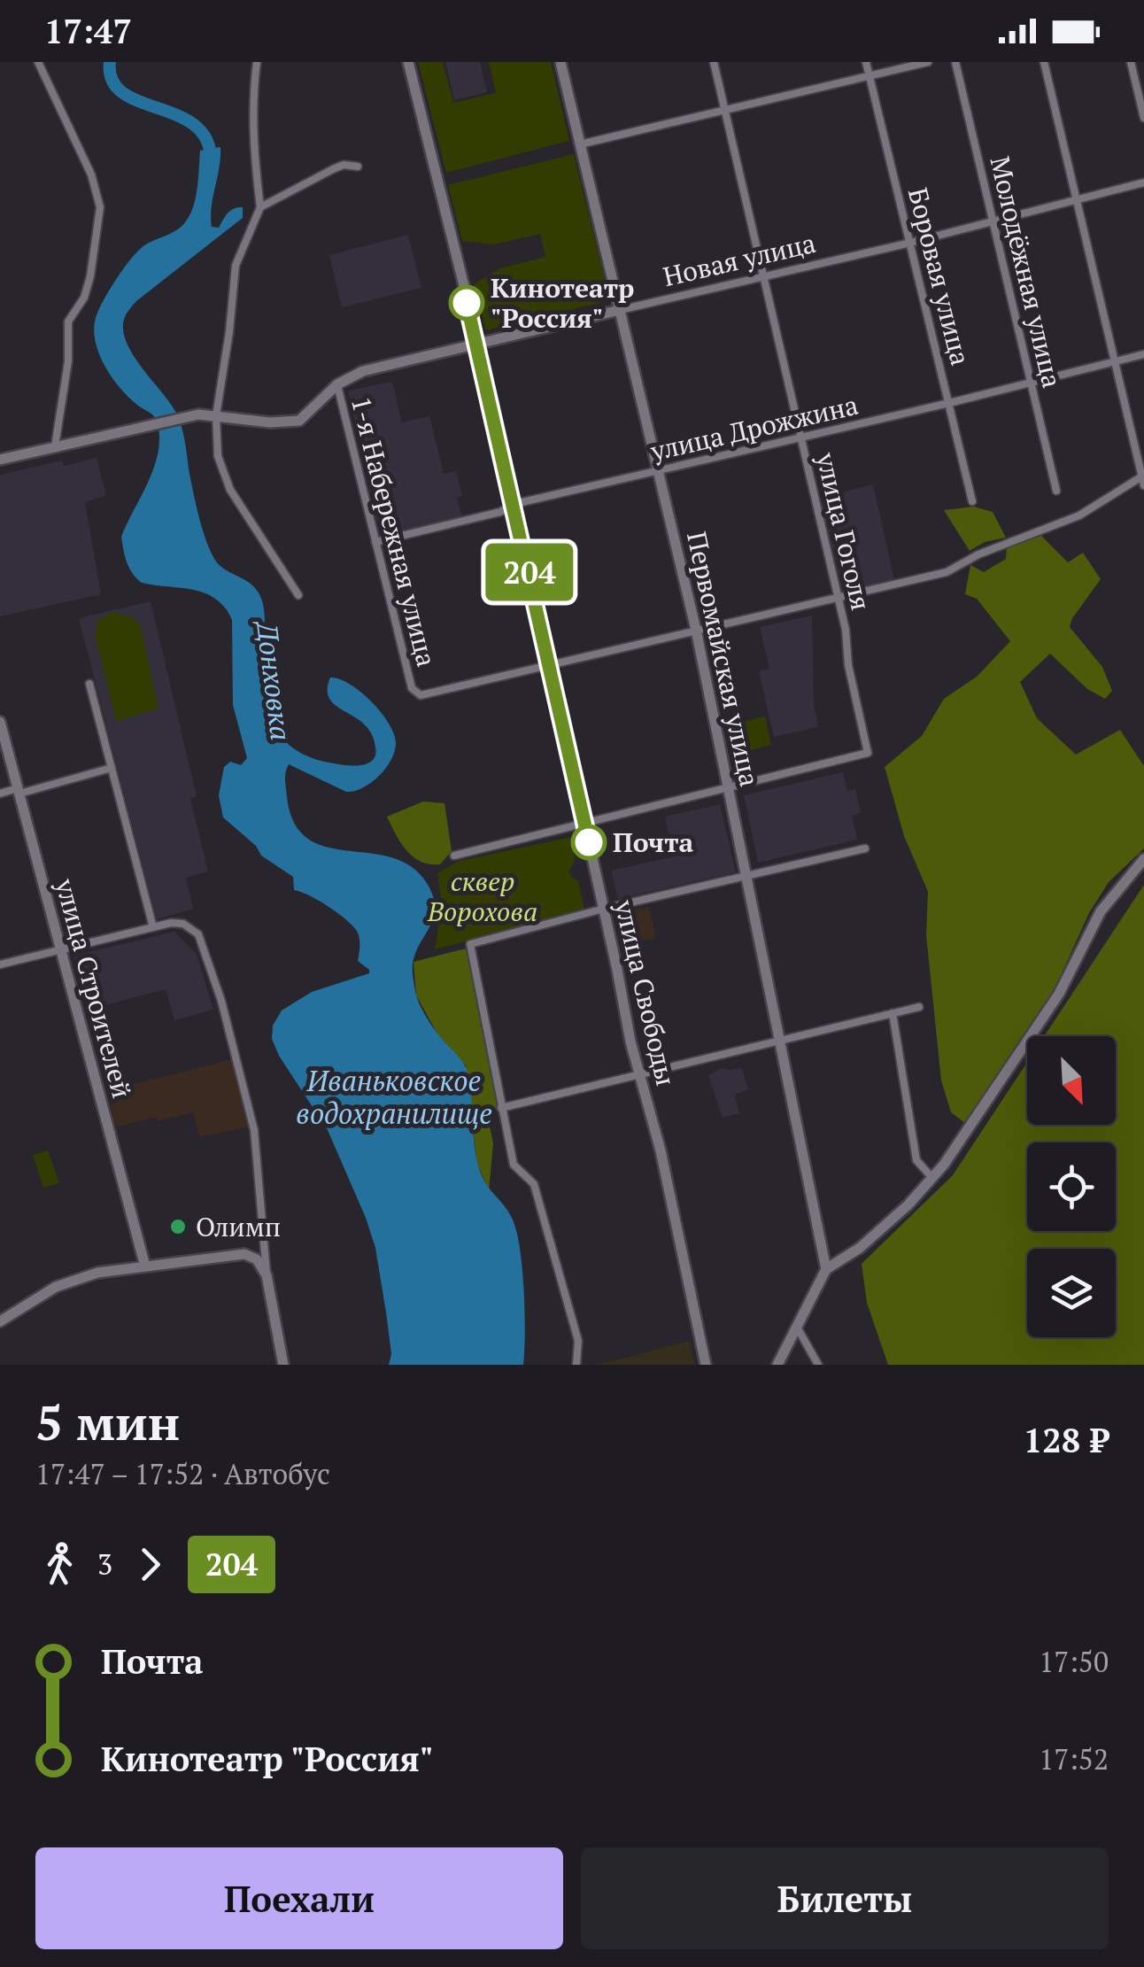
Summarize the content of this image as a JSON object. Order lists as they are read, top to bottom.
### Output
{
  "streets": {
    "main road": [
      "Новая улица",
      "Первомайская улица",
      "улица Строителей",
      "улица Свободы"
    ],
    "street": [
      "Молодёжная улица",
      "Боровая улица",
      "улица Дрожжина",
      "1-я Набережная улица",
      "улица Гоголя"
    ]
  },
  "crossings": [
    ["Новая улица", "Молодёжная улица"],
    ["Новая улица", "Боровая улица"],
    ["Новая улица", "1-я Набережная улица"],
    ["Новая улица", "улица Гоголя"],
    ["Новая улица", "Первомайская улица"],
    ["Новая улица", "улица Свободы"],
    ["Молодёжная улица", "улица Дрожжина"],
    ["Боровая улица", "улица Дрожжина"],
    ["улица Дрожжина", "1-я Набережная улица"],
    ["улица Дрожжина", "улица Гоголя"],
    ["улица Дрожжина", "Первомайская улица"],
    ["улица Дрожжина", "улица Свободы"],
    ["1-я Набережная улица", "улица Свободы"],
    ["улица Гоголя", "Первомайская улица"]
  ],
  "water": ["Донховка", "Иваньковское водохранилище"],
  "parks": ["сквер Ворохова"],
  "places": ["Кинотеатр \"Россия\"", "Почта", "Олимп"],
  "lines": ["bus line 204"],
  "north": "bottom right",
  "page": {
    "status": "17:47",
    "on_map": "204",
    "heading": ["5 мин", "17:47 – 17:52 · Автобус", "128 ₽"],
    "legs": ["3", "204"],
    "list": [
      {
        "name": "Почта",
        "value": "17:50"
      },
      {
        "name": "Кинотеатр \"Россия\"",
        "value": "17:52"
      }
    ],
    "buttons": ["Поехали", "Билеты"]
  }
}
